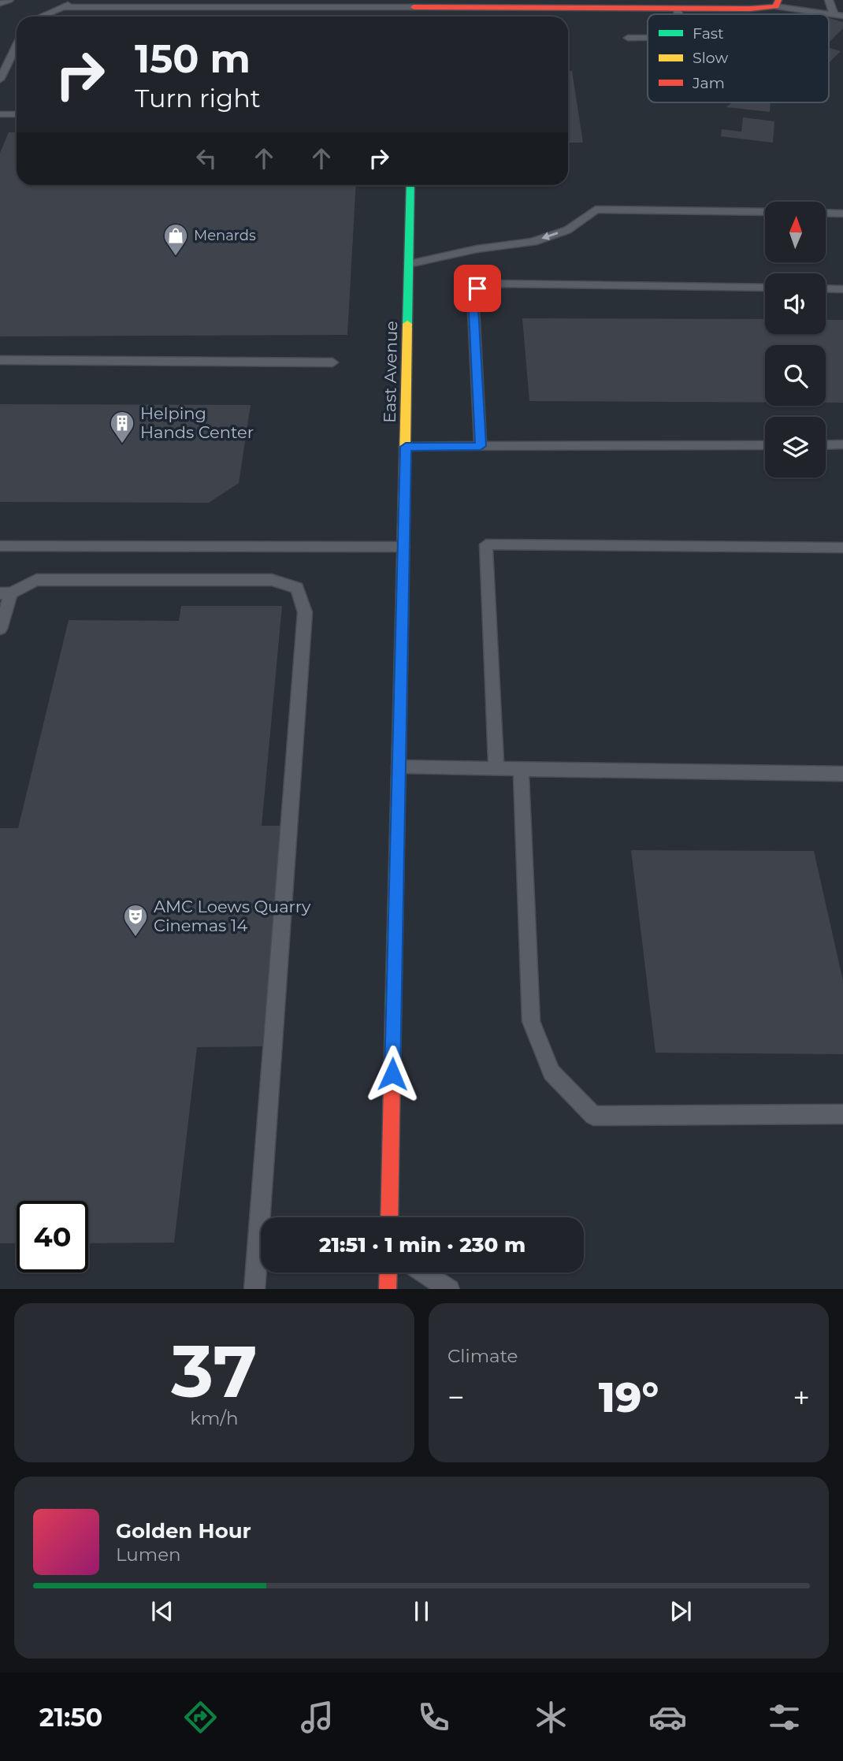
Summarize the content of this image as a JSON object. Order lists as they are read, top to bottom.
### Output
{
  "streets": {
    "street": ["East Avenue"]
  },
  "places": {
    "shop": ["Menards"],
    "building": ["Helping Hands Center"],
    "theatre": ["AMC Loews Quarry Cinemas 14"]
  },
  "legend": ["Fast", "Slow", "Jam"],
  "north": "top",
  "page": {
    "turn": ["150 m", "Turn right"],
    "limit": "40",
    "trip": "21:51 · 1 min · 230 m",
    "tile": [
      ["37", "km/h"],
      "Climate"
    ],
    "heat": ["−", "19°", "+"],
    "song": ["Golden Hour", "Lumen"],
    "tabs": "21:50"
  }
}
